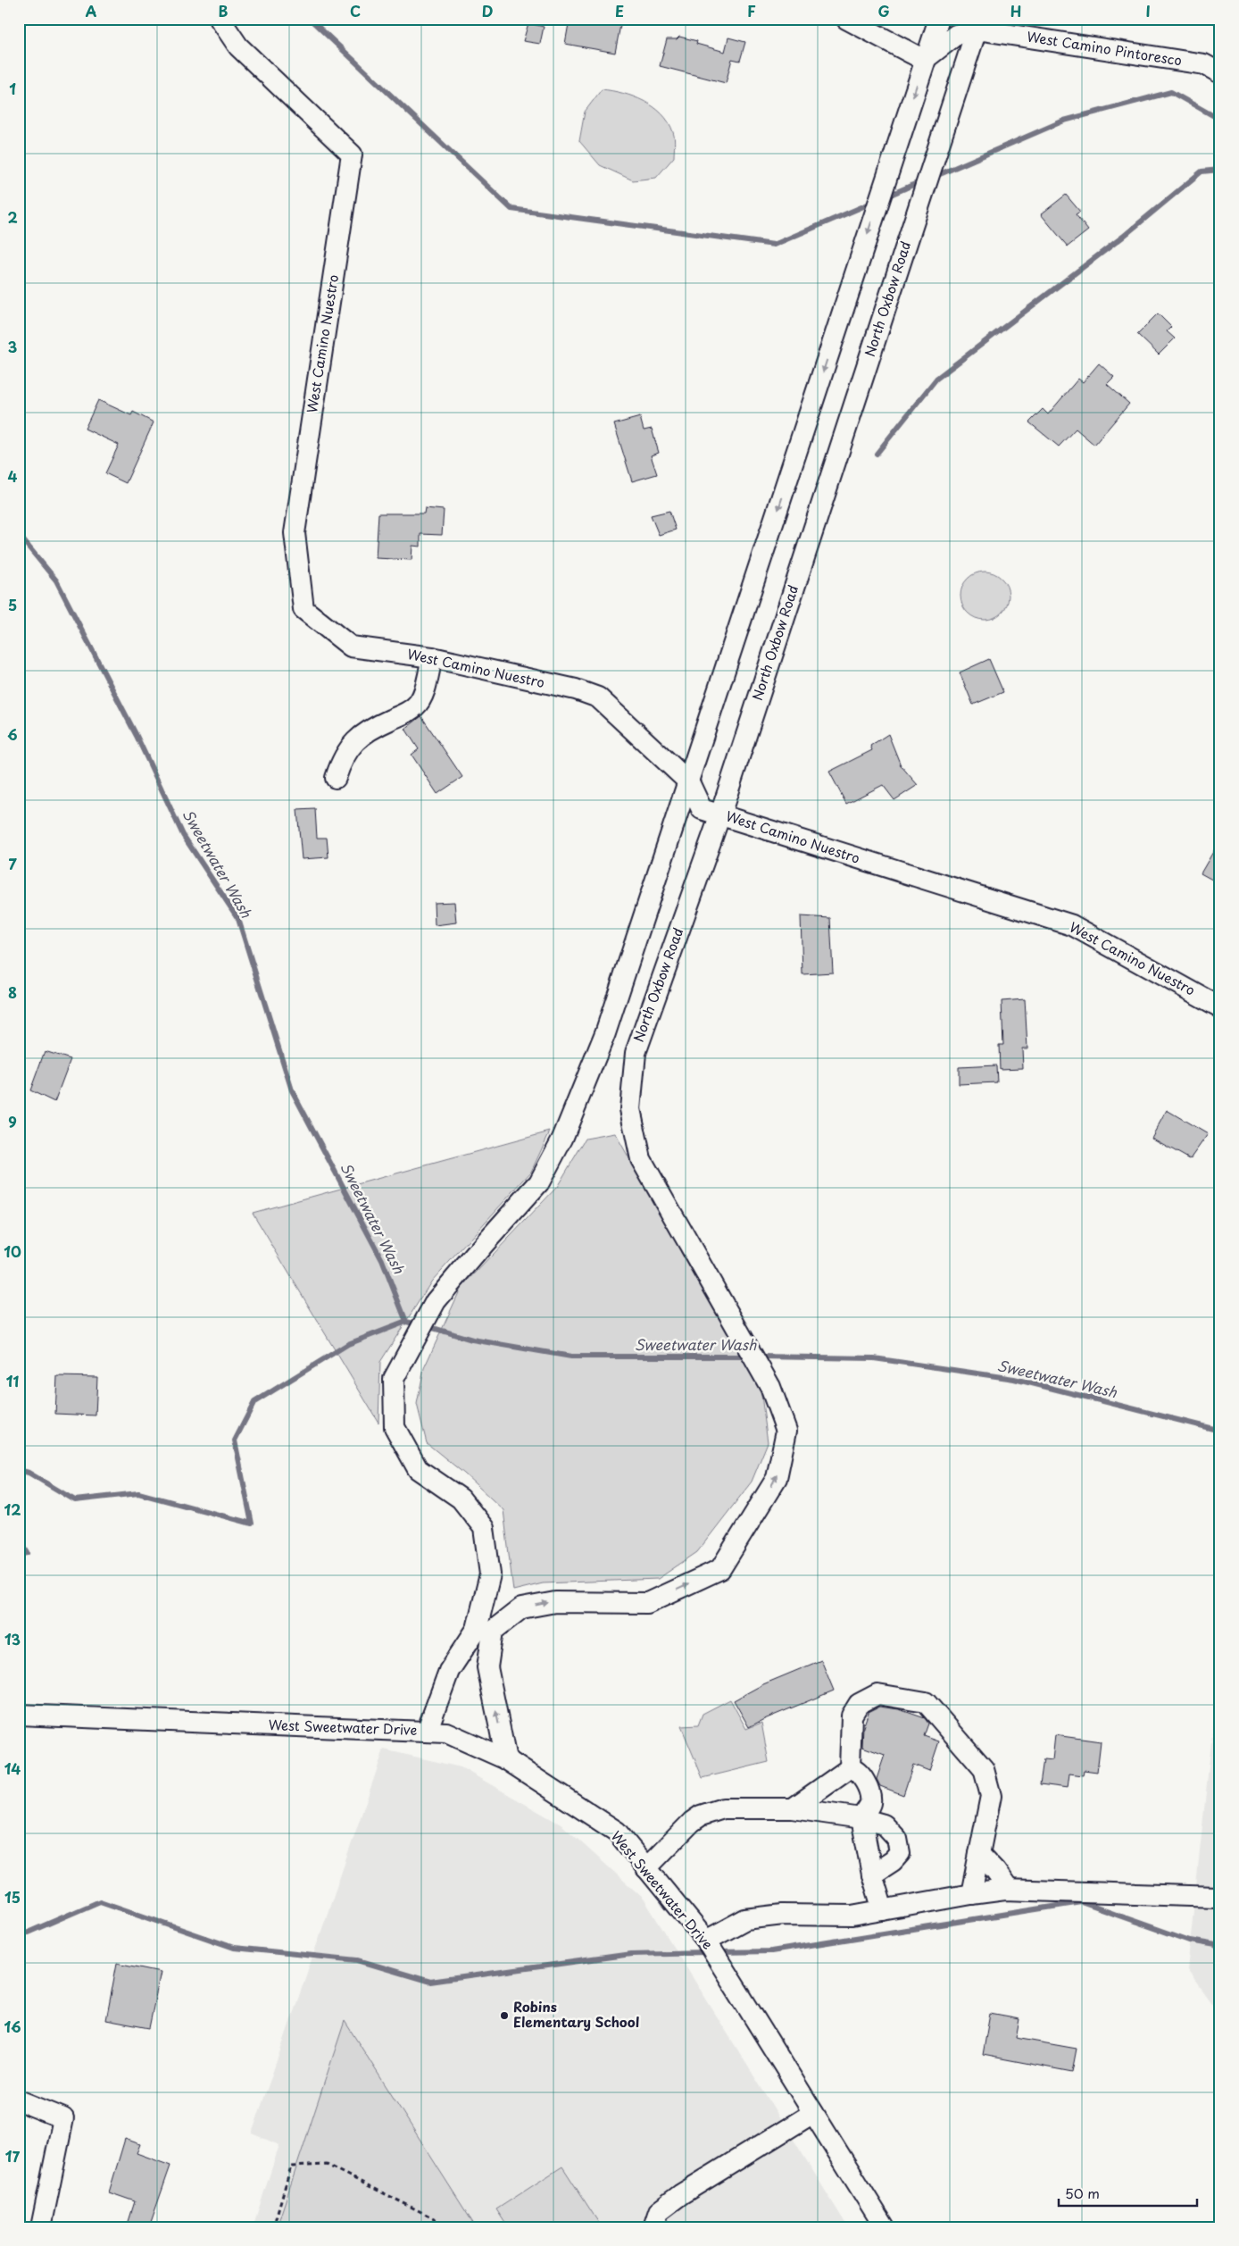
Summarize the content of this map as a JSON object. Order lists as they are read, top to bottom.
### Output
{
  "streets": {
    "street": [
      "West Camino Pintoresco",
      "North Oxbow Road",
      "West Camino Nuestro",
      "West Sweetwater Drive"
    ]
  },
  "crossings": [
    ["West Camino Pintoresco", "North Oxbow Road"],
    ["North Oxbow Road", "West Camino Nuestro"],
    ["North Oxbow Road", "West Sweetwater Drive"]
  ],
  "water": ["Sweetwater Wash"],
  "places": ["Robins Elementary School"],
  "scale_bar": "50 m",
  "grid": {
    "columns": [
      "A",
      "B",
      "C",
      "D",
      "E",
      "F",
      "G",
      "H",
      "I"
    ],
    "rows": [
      "1",
      "2",
      "3",
      "4",
      "5",
      "6",
      "7",
      "8",
      "9",
      "10",
      "11",
      "12",
      "13",
      "14",
      "15",
      "16",
      "17"
    ]
  }
}
